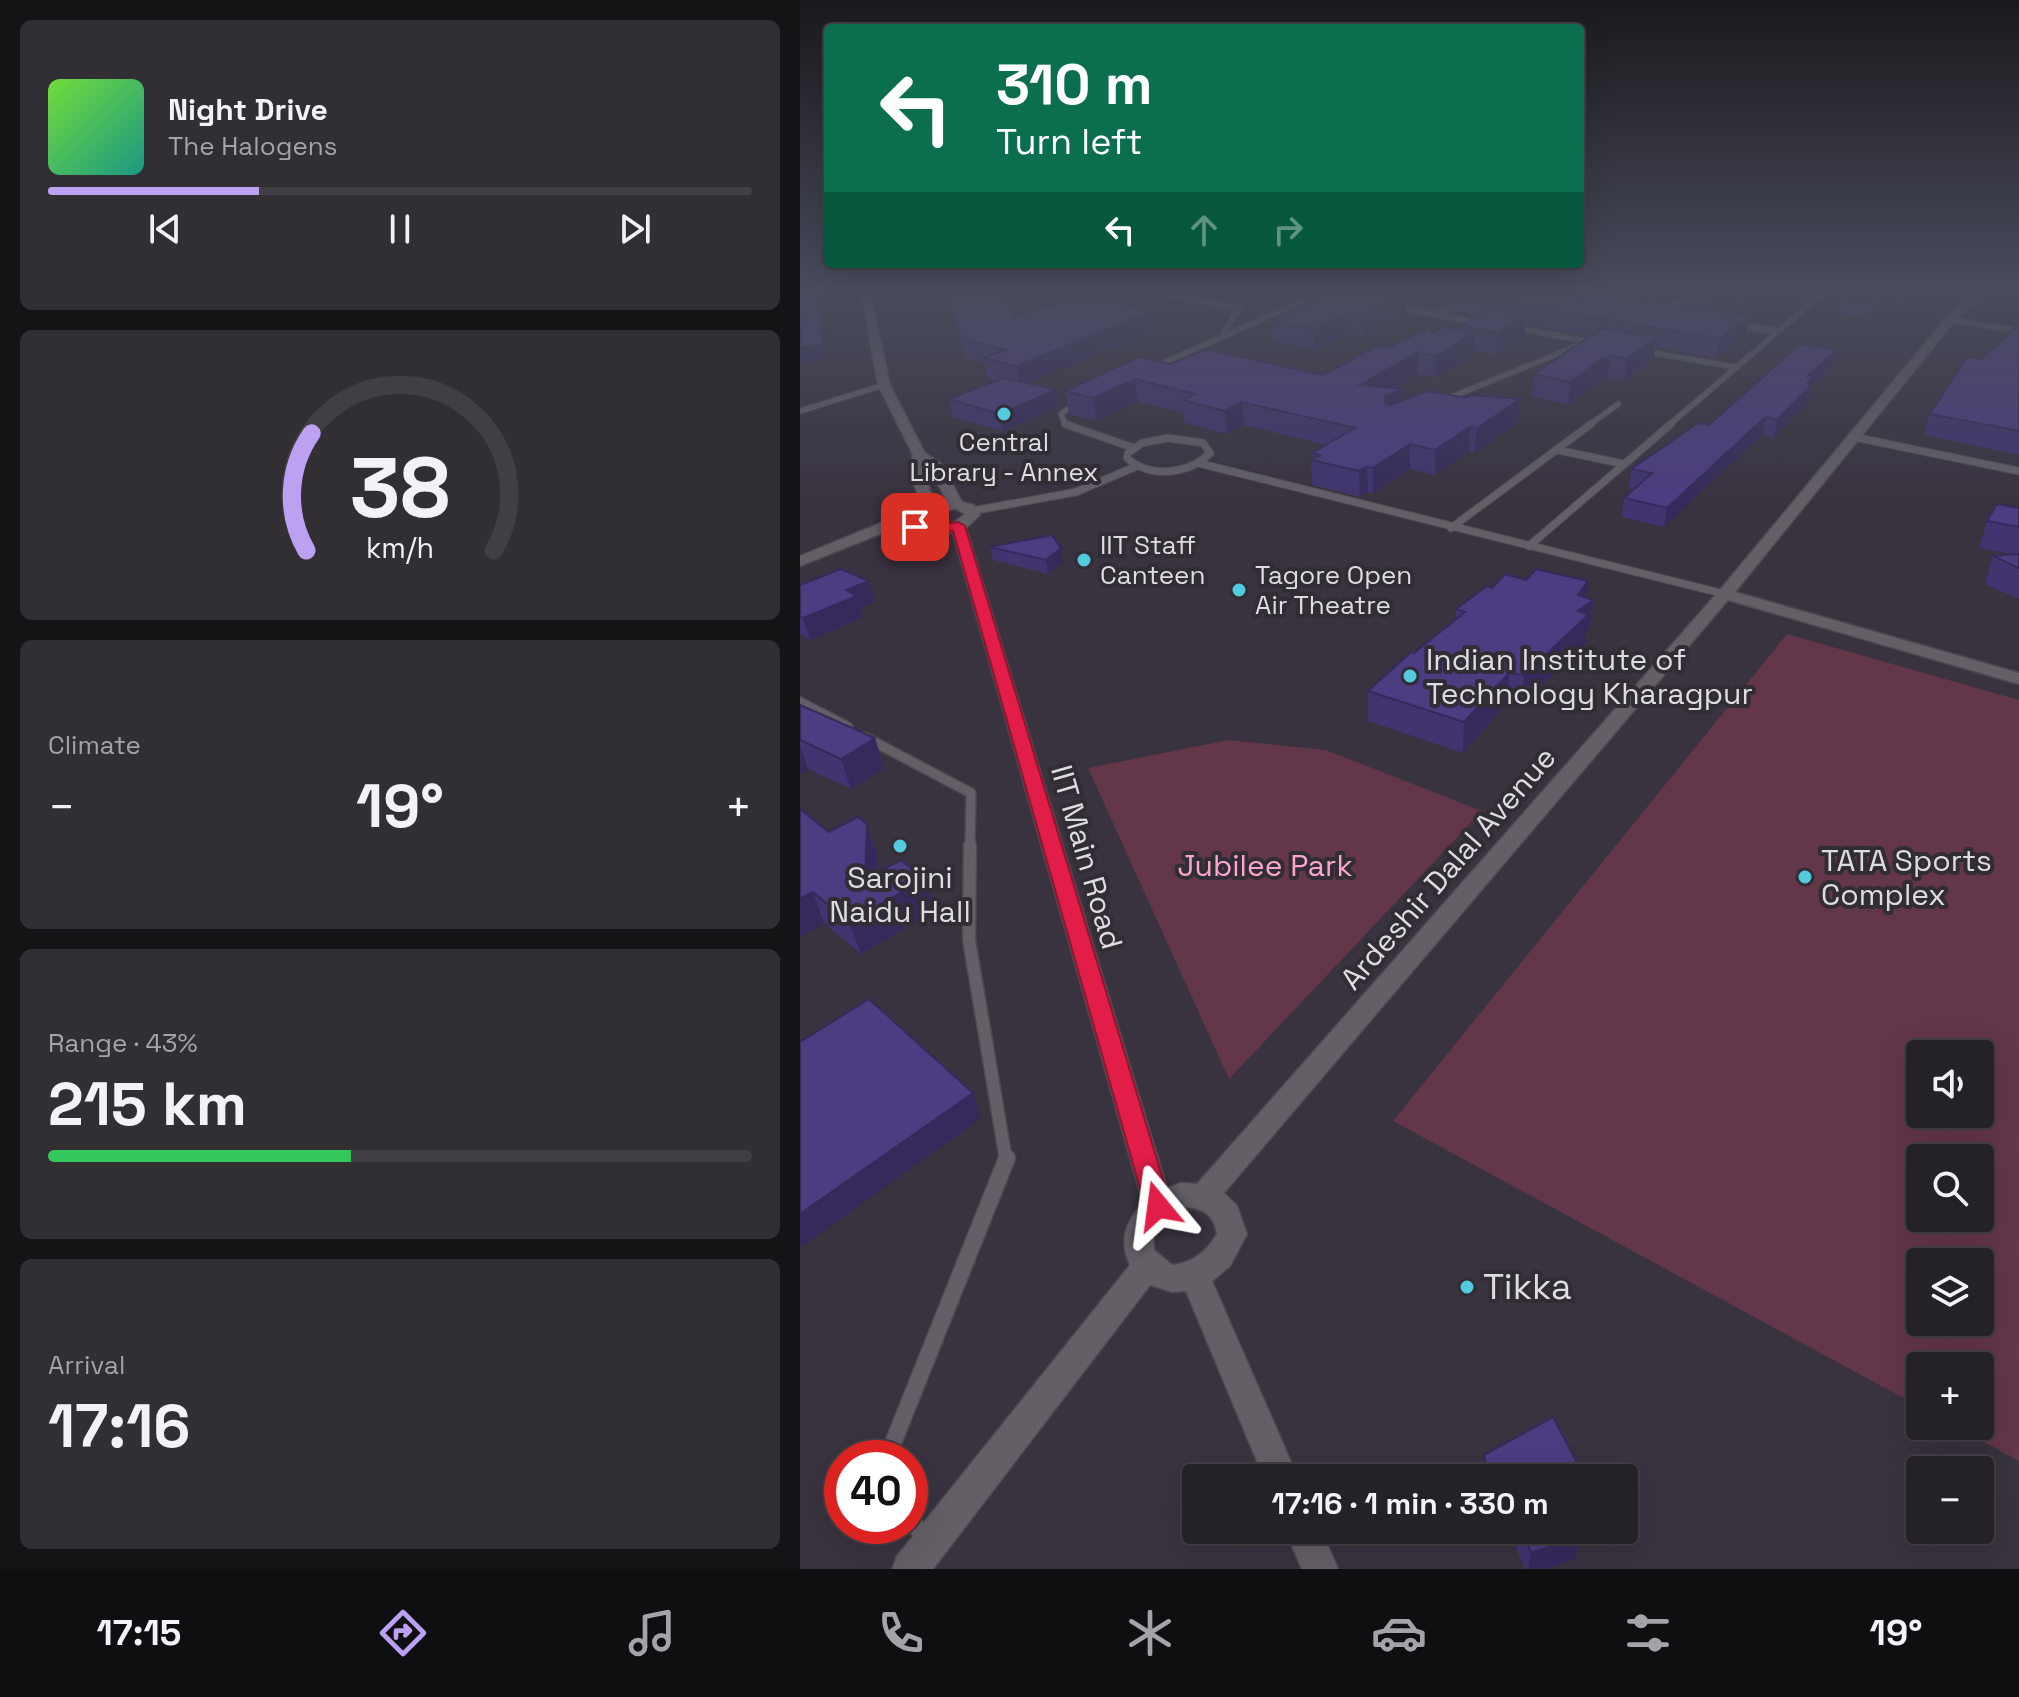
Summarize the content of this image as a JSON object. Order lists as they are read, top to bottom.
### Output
{
  "streets": {
    "street": ["IIT Main Road", "Ardeshir Dalal Avenue"]
  },
  "crossings": [
    ["IIT Main Road", "Ardeshir Dalal Avenue"]
  ],
  "parks": ["Jubilee Park"],
  "places": [
    "Central Library - Annex",
    "IIT Staff Canteen",
    "Tagore Open Air Theatre",
    "Indian Institute of Technology Kharagpur",
    "Sarojini Naidu Hall",
    "TATA Sports Complex",
    "Tikka"
  ],
  "page": {
    "turn": ["310 m", "Turn left"],
    "song": ["Night Drive", "The Halogens"],
    "tile": [
      "Climate",
      ["Range · 43%", "215 km"],
      ["Arrival", "17:16"]
    ],
    "heat": ["−", "19°", "+"],
    "map_buttons": ["+", "−"],
    "limit": "40",
    "trip": "17:16 · 1 min · 330 m",
    "tabs": ["17:15", "19°"],
    "gauge": ["38", "km/h"]
  }
}
